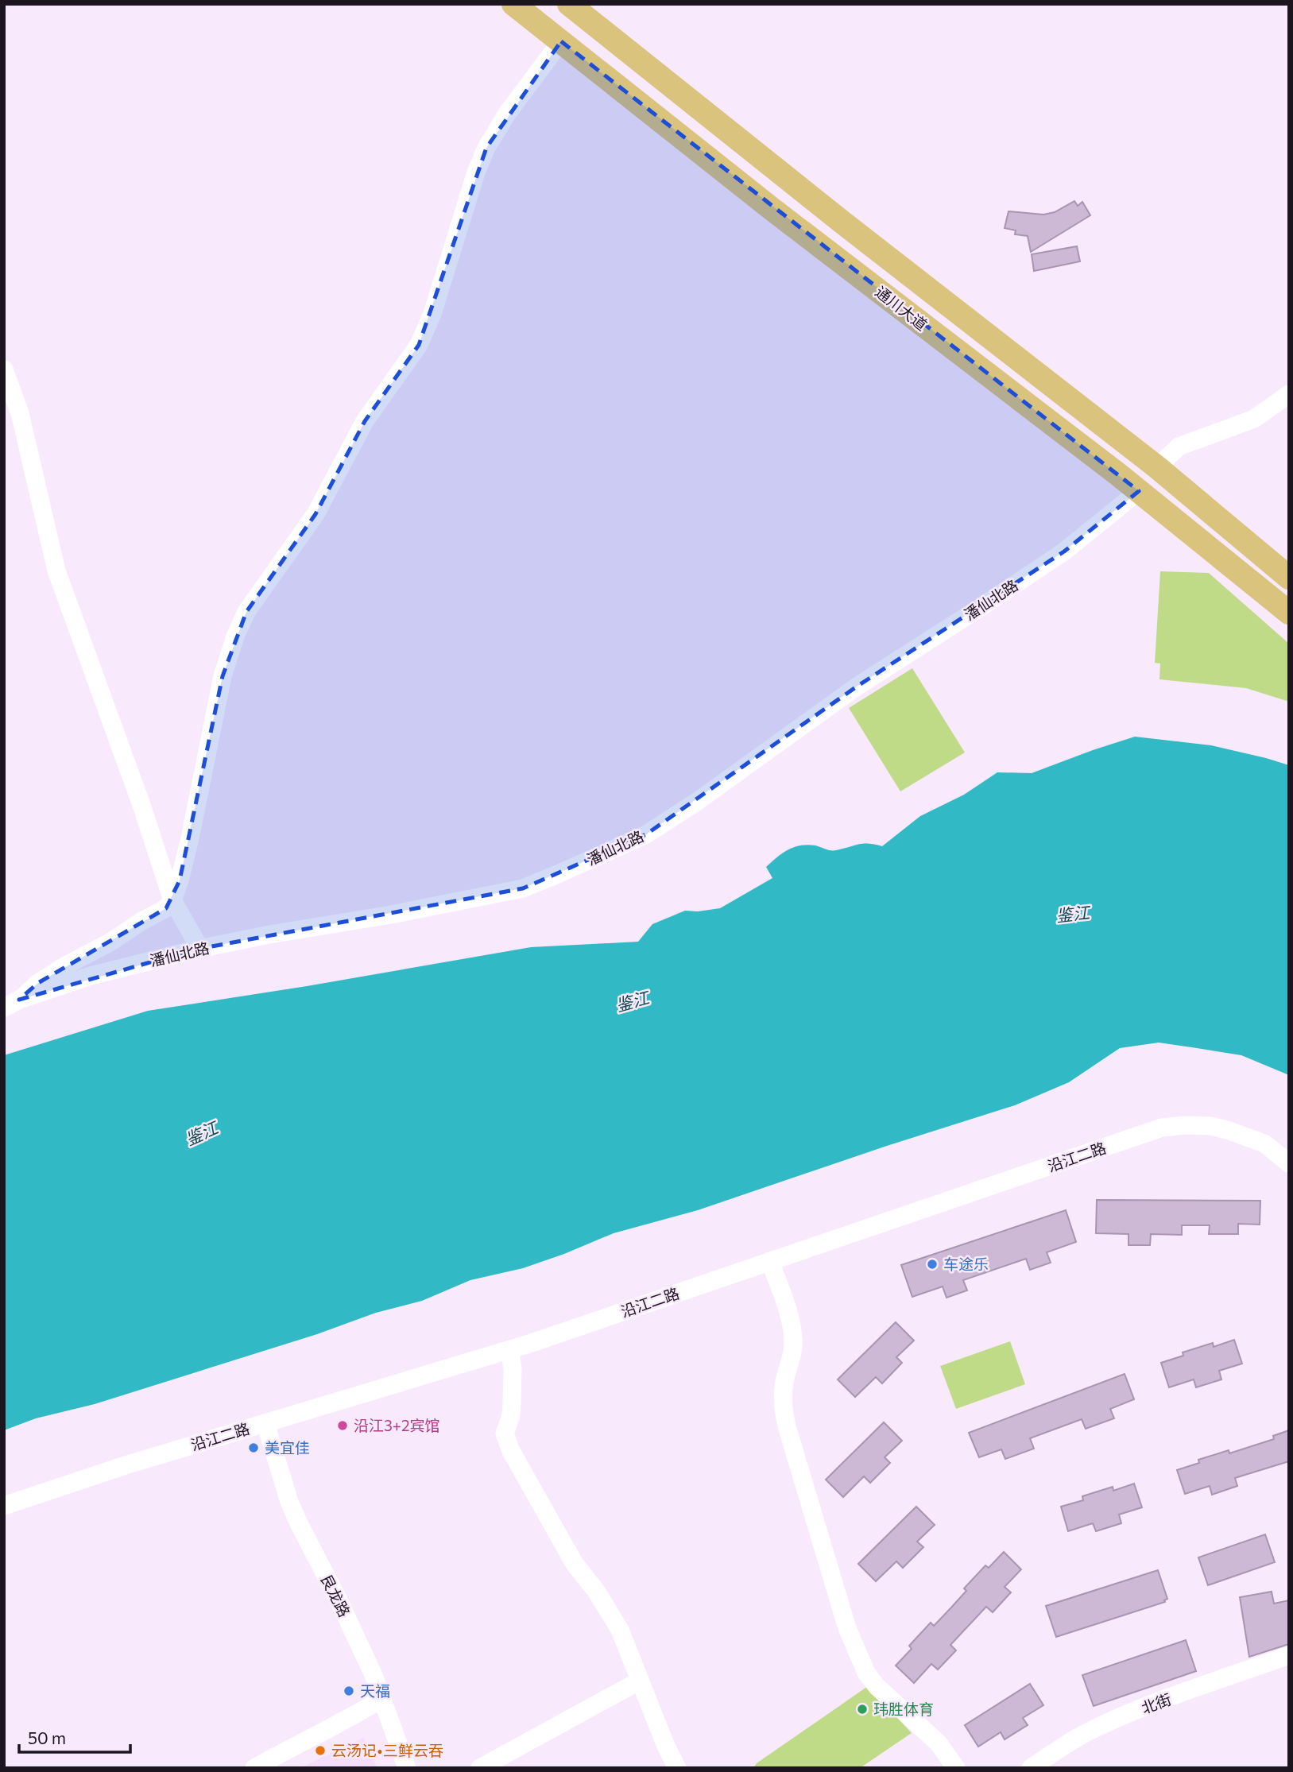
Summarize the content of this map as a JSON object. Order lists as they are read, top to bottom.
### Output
{
  "streets": {
    "main road": ["通川大道"],
    "street": [
      "潘仙北路",
      "沿江二路",
      "艮龙路",
      "北街"
    ]
  },
  "crossings": [
    ["通川大道", "潘仙北路"],
    ["沿江二路", "艮龙路"]
  ],
  "water": ["鉴江"],
  "places": [
    "车途乐",
    "沿江3+2宾馆",
    "美宜佳",
    "天福",
    "玮胜体育",
    "云汤记•三鲜云吞"
  ],
  "scale_bar": "50 m"
}
